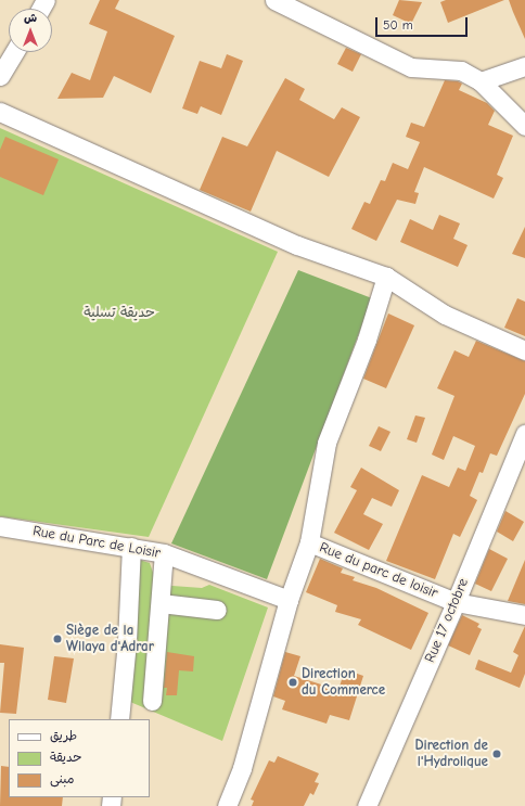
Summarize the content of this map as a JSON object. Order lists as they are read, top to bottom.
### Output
{
  "streets": {
    "street": ["Rue du Parc de Loisir", "Rue du parc de loisir", "Rue 17 octobre"]
  },
  "crossings": [
    ["Rue du parc de loisir", "Rue 17 octobre"]
  ],
  "parks": ["حديقة تسلية"],
  "places": ["Siège de la Wilaya d'Adrar", "Direction du Commerce", "Direction de l'Hydrolique"],
  "legend": ["طريق", "حديقة", "مبنى"],
  "scale_bar": "50 m",
  "north": "top"
}
